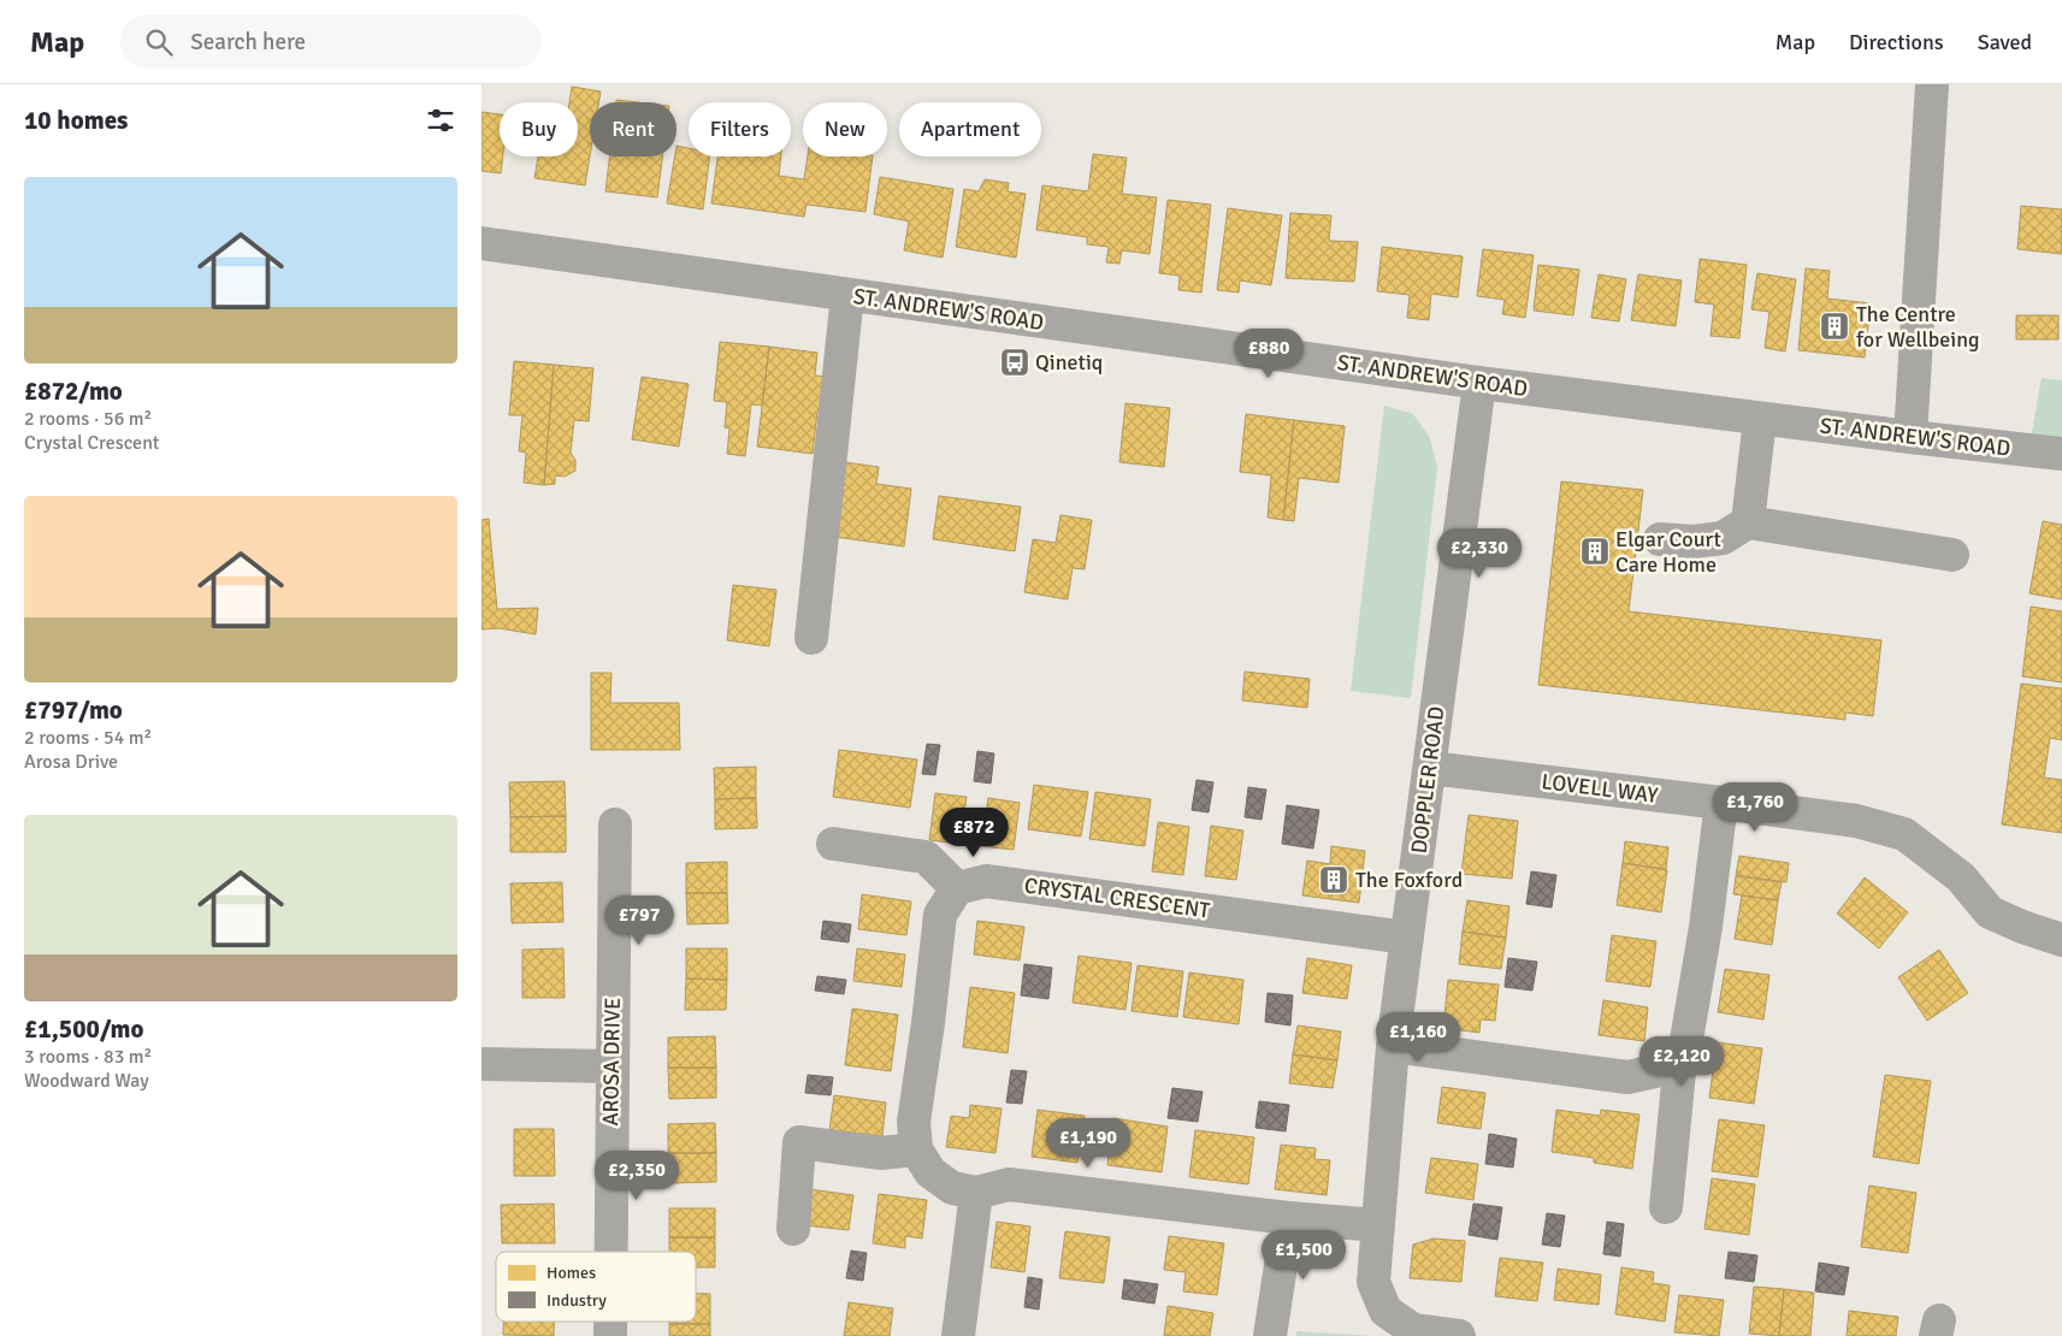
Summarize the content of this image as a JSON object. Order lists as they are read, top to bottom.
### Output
{
  "streets": {
    "street": [
      "ST. ANDREW'S ROAD",
      "DOPPLER ROAD",
      "LOVELL WAY",
      "CRYSTAL CRESCENT",
      "AROSA DRIVE"
    ]
  },
  "crossings": [
    ["ST. ANDREW'S ROAD", "DOPPLER ROAD"],
    ["DOPPLER ROAD", "LOVELL WAY"],
    ["DOPPLER ROAD", "CRYSTAL CRESCENT"]
  ],
  "places": {
    "building": ["The Centre for Wellbeing", "Elgar Court Care Home", "The Foxford"],
    "bus stop": ["Qinetiq"]
  },
  "legend": ["Homes", "Industry"],
  "page": {
    "header": "Map",
    "search": "Search here",
    "nav": ["Map", "Directions", "Saved"],
    "heading": "10 homes",
    "chip": [
      "Buy",
      "Rent",
      "Filters",
      "New",
      "Apartment"
    ],
    "list": [
      {
        "name": "£872/mo",
        "note": "2 rooms · 56 m² · Crystal Crescent"
      },
      {
        "name": "£797/mo",
        "note": "2 rooms · 54 m² · Arosa Drive"
      },
      {
        "name": "£1,500/mo",
        "note": "3 rooms · 83 m² · Woodward Way"
      }
    ],
    "price": [
      "£880",
      "£2,330",
      "£1,760",
      "£872",
      "£797",
      "£1,160",
      "£2,120",
      "£1,190",
      "£2,350",
      "£1,500"
    ]
  }
}
